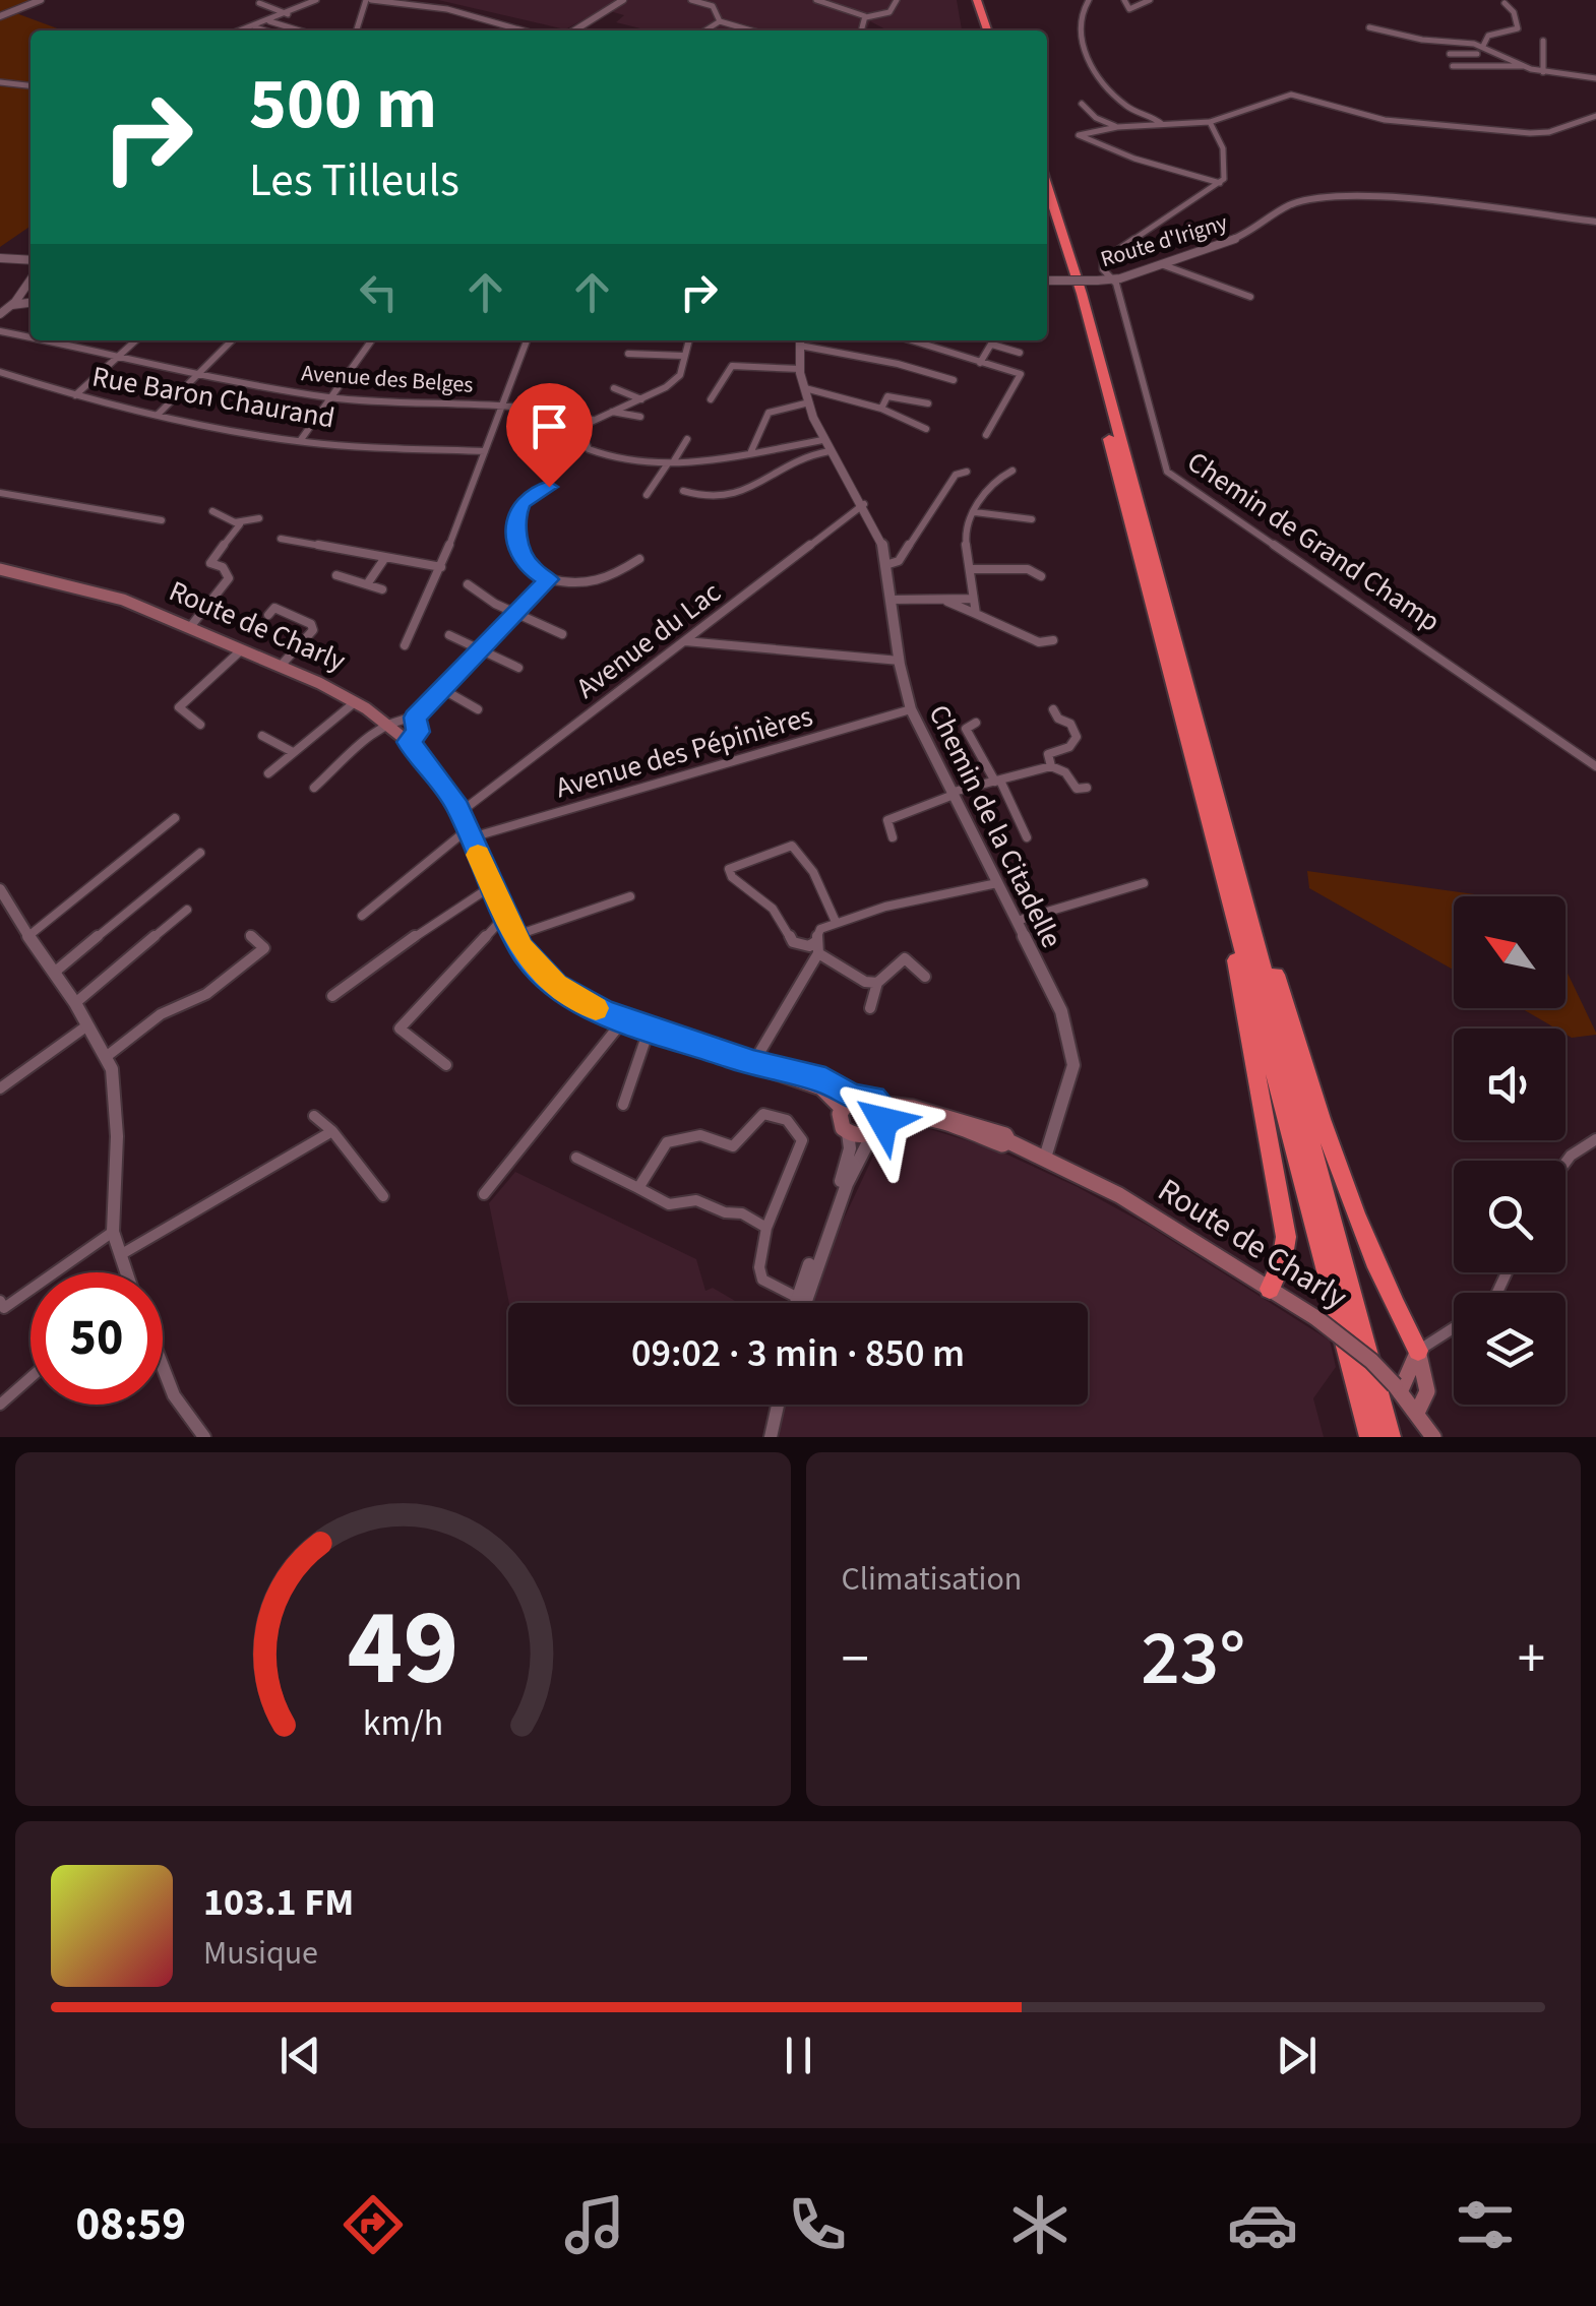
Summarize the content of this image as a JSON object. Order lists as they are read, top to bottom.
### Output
{
  "streets": {
    "main road": ["Route de Charly"],
    "street": [
      "Route d'Irigny",
      "Avenue des Belges",
      "Rue Baron Chaurand",
      "Chemin de Grand Champ",
      "Avenue du Lac",
      "Avenue des Pépinières",
      "Chemin de la Citadelle"
    ]
  },
  "crossings": [
    ["Route d'Irigny", "Chemin de Grand Champ"],
    ["Route de Charly", "Avenue du Lac"],
    ["Route de Charly", "Avenue des Pépinières"],
    ["Route de Charly", "Chemin de la Citadelle"],
    ["Avenue du Lac", "Chemin de la Citadelle"],
    ["Avenue des Pépinières", "Chemin de la Citadelle"]
  ],
  "north": "top left",
  "page": {
    "turn": ["500 m", "Les Tilleuls"],
    "limit": "50",
    "trip": "09:02 · 3 min · 850 m",
    "tile": "Climatisation",
    "heat": ["−", "23°", "+"],
    "song": ["103.1 FM", "Musique"],
    "tabs": "08:59",
    "gauge": ["49", "km/h"]
  }
}
